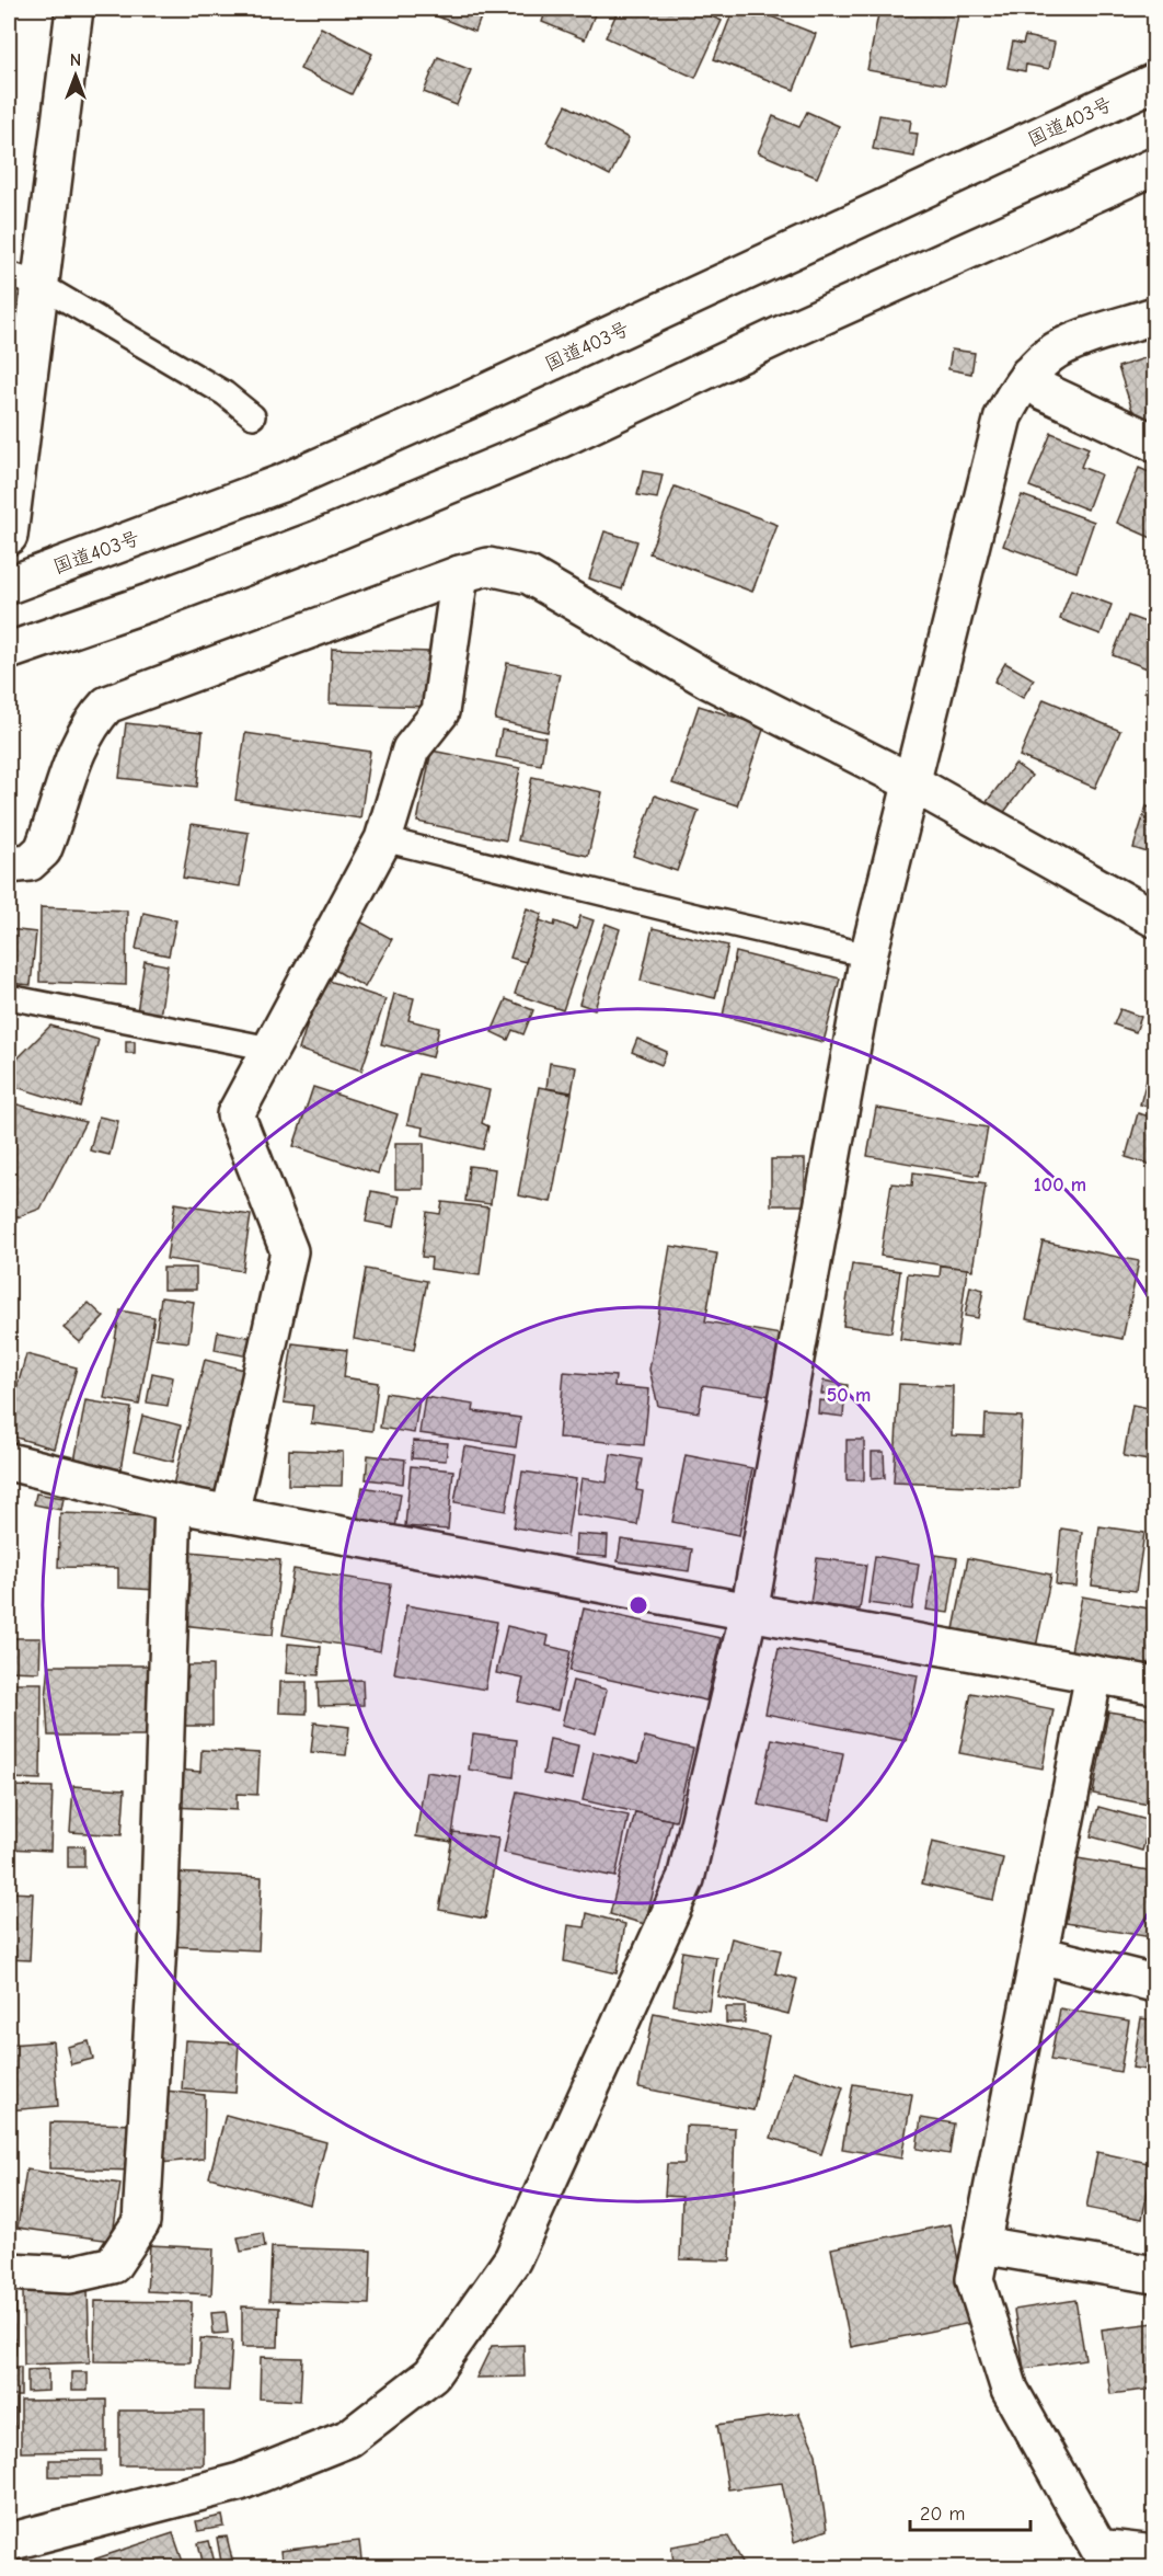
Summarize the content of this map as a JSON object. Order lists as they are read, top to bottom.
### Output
{
  "streets": {
    "main road": ["国道403号"]
  },
  "scale_bar": "20 m",
  "north": "top",
  "rings": ["100 m", "50 m"]
}
